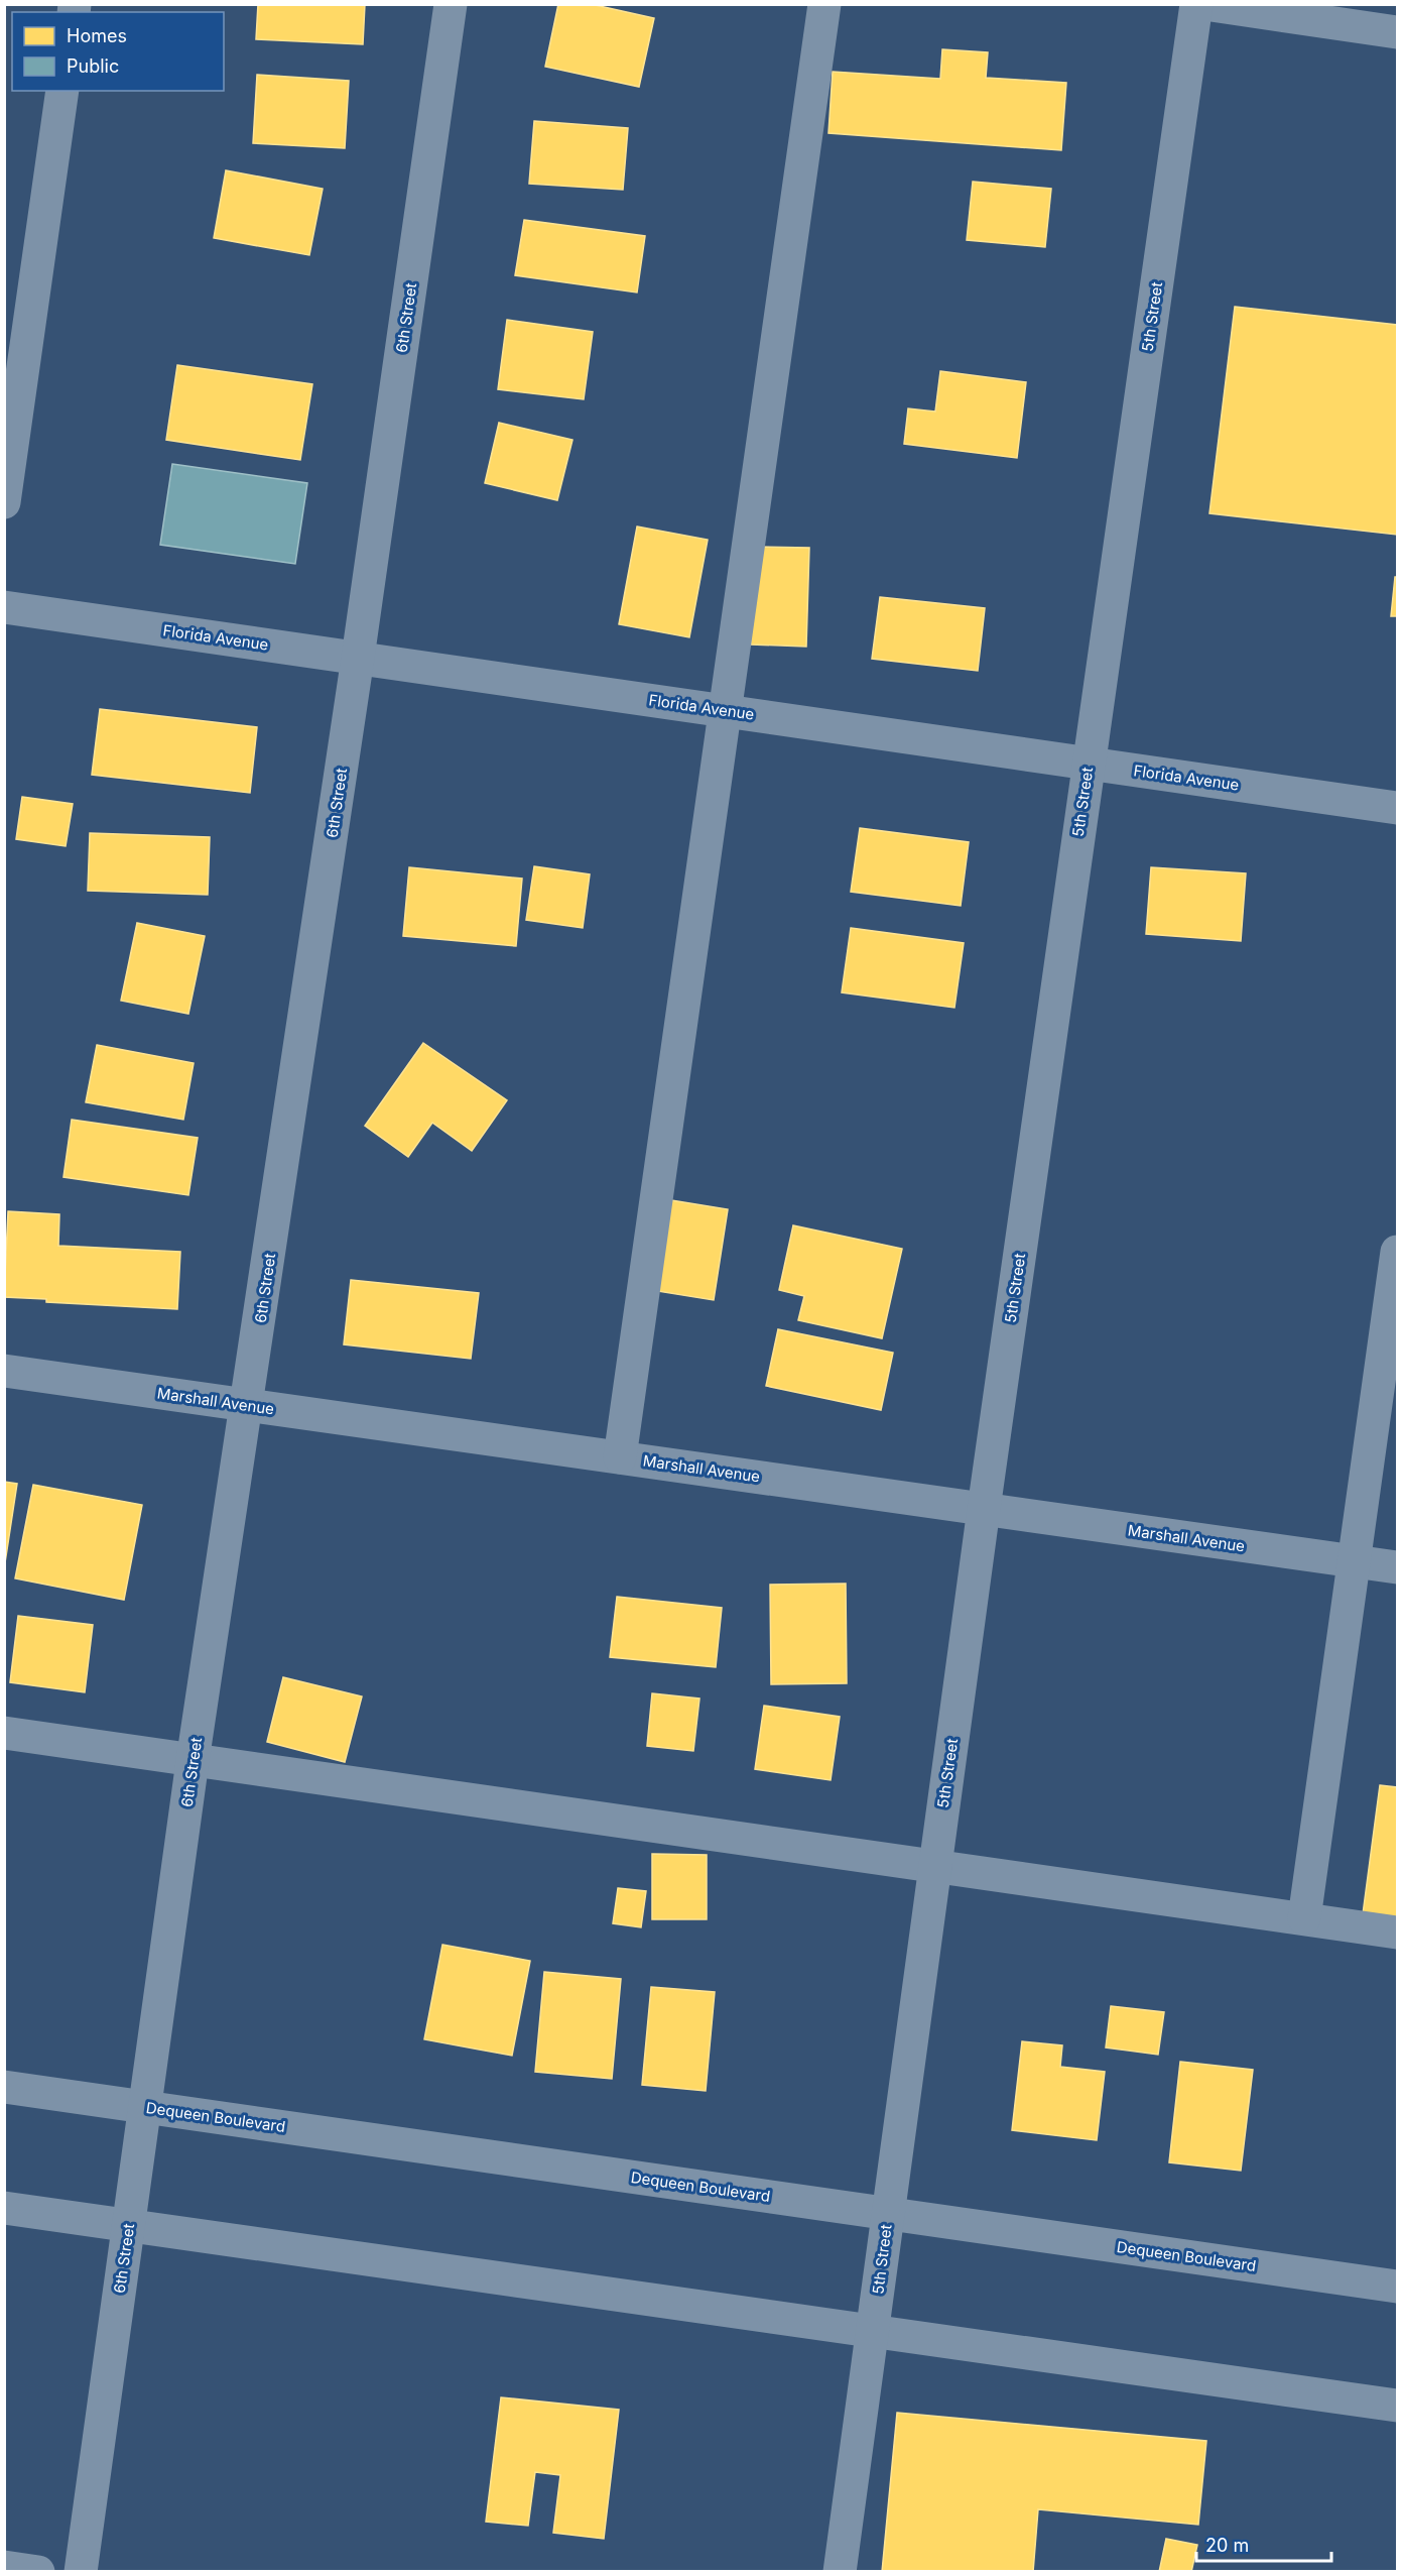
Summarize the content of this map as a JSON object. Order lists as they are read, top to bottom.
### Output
{
  "streets": {
    "street": [
      "5th Street",
      "6th Street",
      "Florida Avenue",
      "Marshall Avenue",
      "Dequeen Boulevard"
    ]
  },
  "crossings": [
    ["5th Street", "Florida Avenue"],
    ["5th Street", "Marshall Avenue"],
    ["5th Street", "Dequeen Boulevard"],
    ["6th Street", "Florida Avenue"],
    ["6th Street", "Marshall Avenue"],
    ["6th Street", "Dequeen Boulevard"]
  ],
  "legend": ["Homes", "Public"],
  "scale_bar": "20 m"
}
